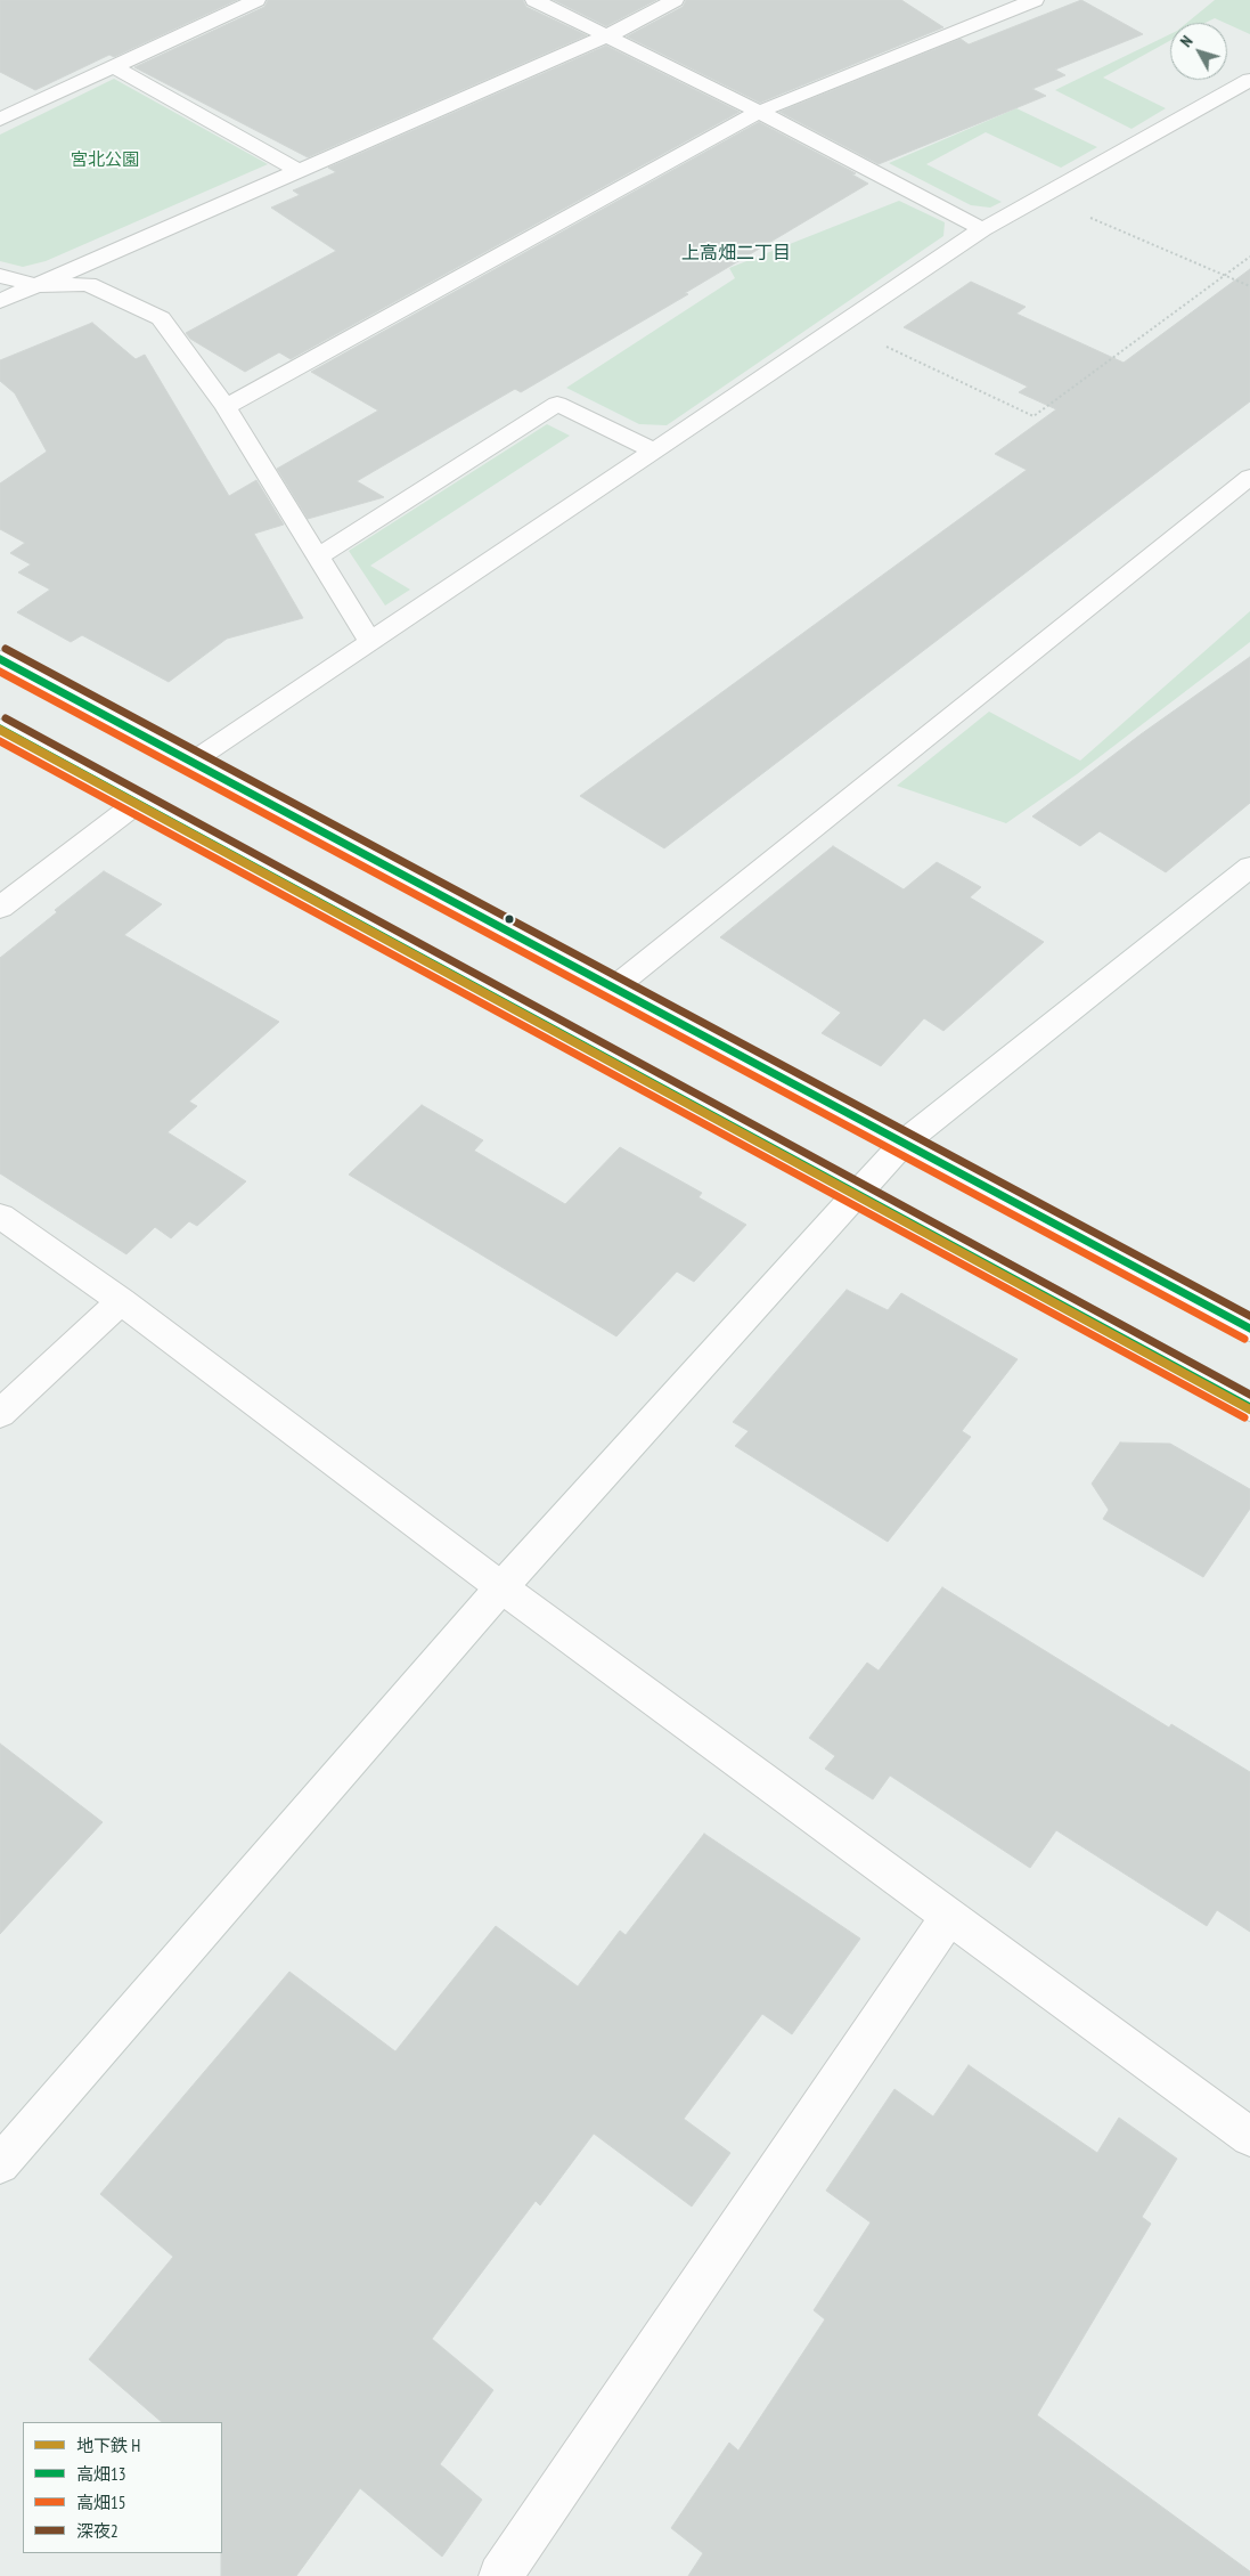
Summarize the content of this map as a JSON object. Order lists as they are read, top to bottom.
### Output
{
  "districts": ["上高畑二丁目"],
  "parks": ["宮北公園"],
  "lines": [
    "transit line 深夜2",
    "transit line 高畑13",
    "transit line 高畑15",
    "metro line H"
  ],
  "legend": [
    "地下鉄 H",
    "高畑13",
    "高畑15",
    "深夜2"
  ],
  "north": "top left"
}
